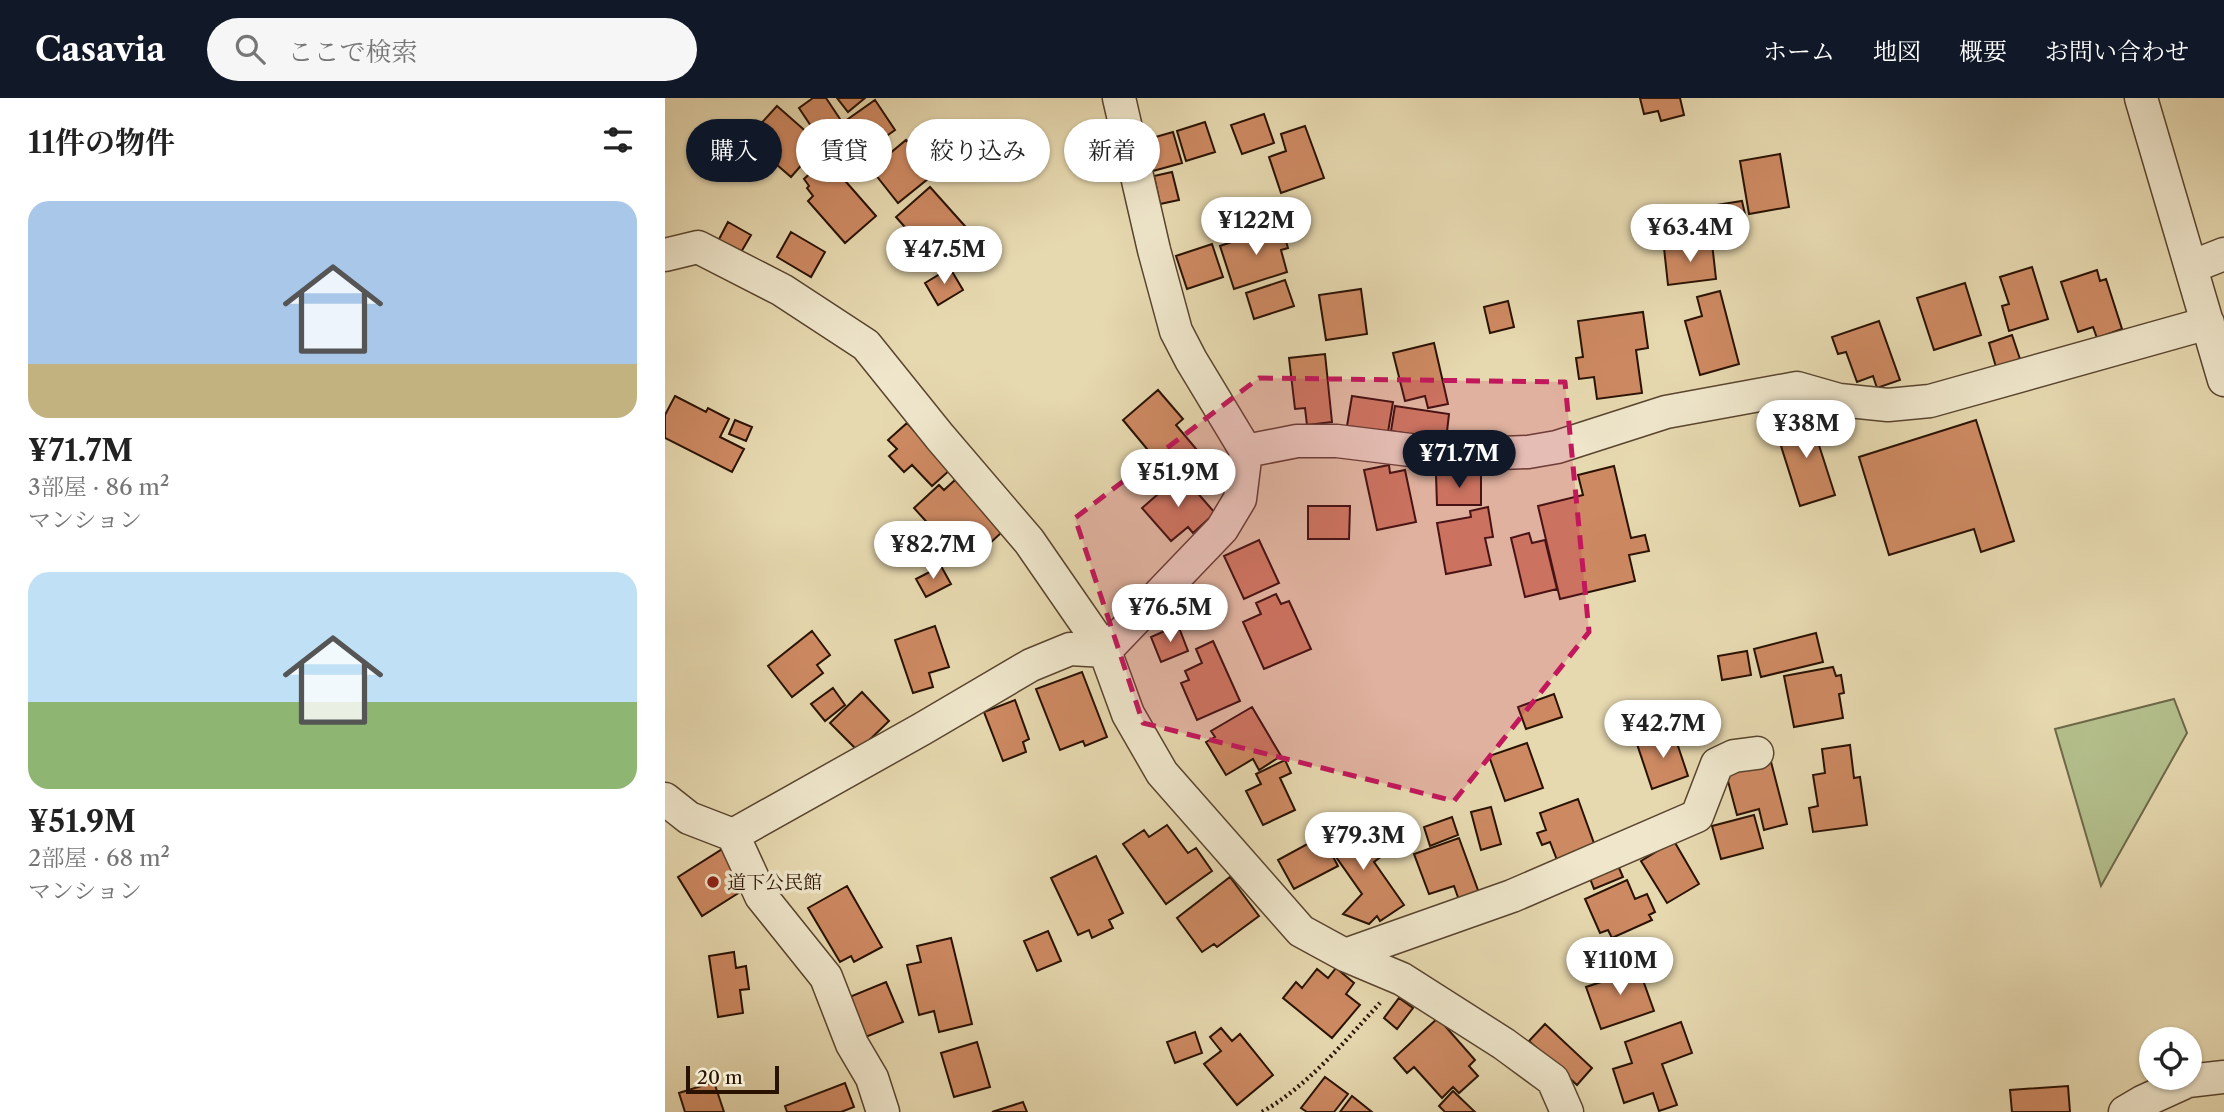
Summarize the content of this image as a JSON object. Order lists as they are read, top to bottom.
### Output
{
  "places": ["道下公民館"],
  "scale_bar": "20 m",
  "page": {
    "header": "Casavia",
    "search": "ここで検索",
    "nav": [
      "ホーム",
      "地図",
      "概要",
      "お問い合わせ"
    ],
    "heading": "11件の物件",
    "chip": [
      "購入",
      "賃貸",
      "絞り込み",
      "新着"
    ],
    "list": [
      {
        "name": "¥71.7M",
        "note": "3部屋 · 86 m² · マンション"
      },
      {
        "name": "¥51.9M",
        "note": "2部屋 · 68 m² · マンション"
      }
    ],
    "price": [
      "¥122M",
      "¥63.4M",
      "¥47.5M",
      "¥38M",
      "¥71.7M",
      "¥51.9M",
      "¥82.7M",
      "¥76.5M",
      "¥42.7M",
      "¥79.3M",
      "¥110M"
    ],
    "scale": "20 m"
  }
}
